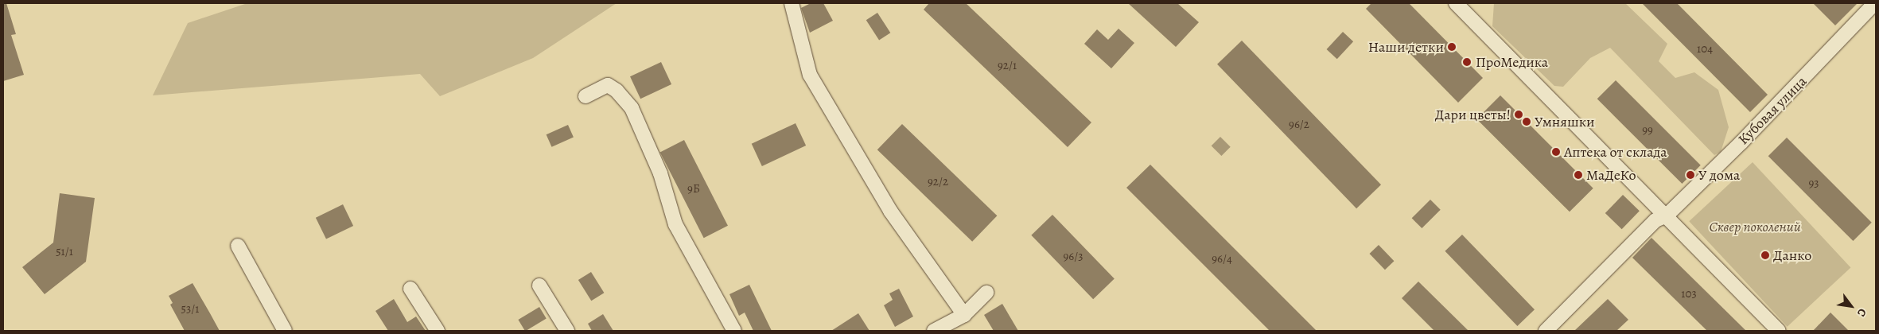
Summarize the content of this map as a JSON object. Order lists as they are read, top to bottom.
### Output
{
  "streets": {
    "street": ["Кубовая улица"]
  },
  "parks": ["Сквер поколений"],
  "places": [
    "Наши детки",
    "ПроМедика",
    "Дари цветы!",
    "Умняшки",
    "Аптека от склада",
    "МаДеКо",
    "У дома",
    "Данко"
  ],
  "house_numbers": [
    "104",
    "92/1",
    "96/2",
    "99",
    "92/2",
    "93",
    "9Б",
    "51/1",
    "96/3",
    "96/4",
    "103",
    "53/1"
  ],
  "north": "bottom right"
}
